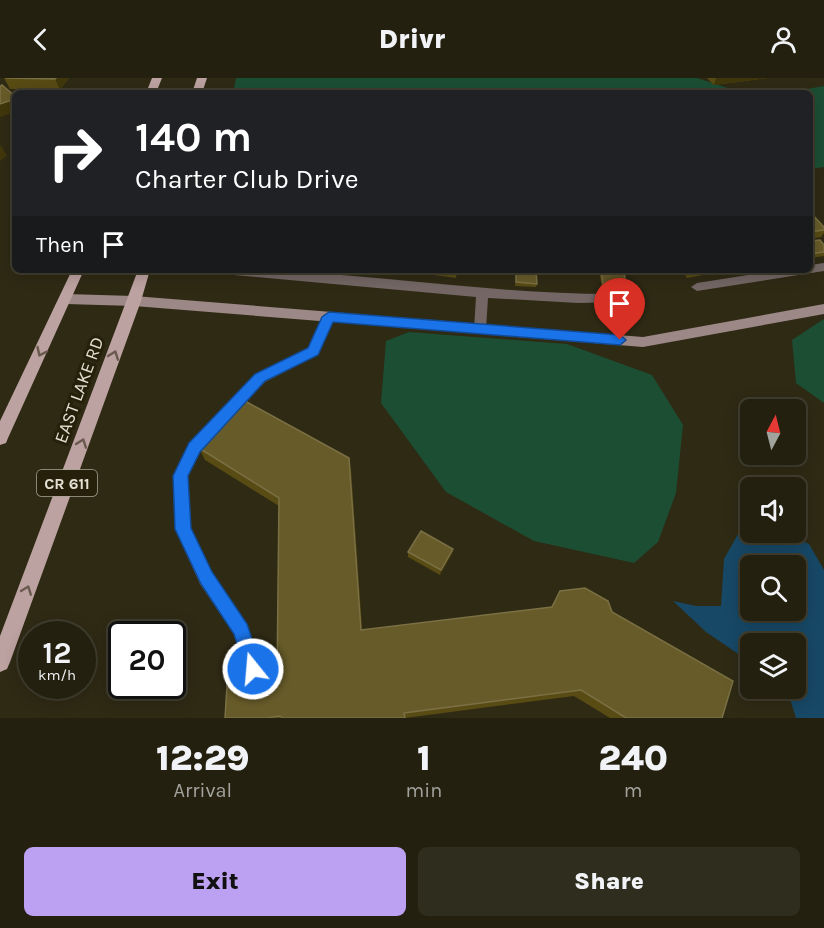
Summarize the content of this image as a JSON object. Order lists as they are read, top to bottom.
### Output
{
  "streets": {
    "main road": ["EAST LAKE RD", "CR 611"]
  },
  "crossings": [
    ["EAST LAKE RD", "CR 611"]
  ],
  "north": "top",
  "page": {
    "header": "Drivr",
    "turn": ["140 m", "Charter Club Drive"],
    "then": "Then",
    "speed": "12 km/h",
    "limit": "20",
    "eta": [
      "12:29",
      "Arrival",
      "1",
      "min",
      "240",
      "m"
    ],
    "buttons": ["Exit", "Share"]
  }
}
